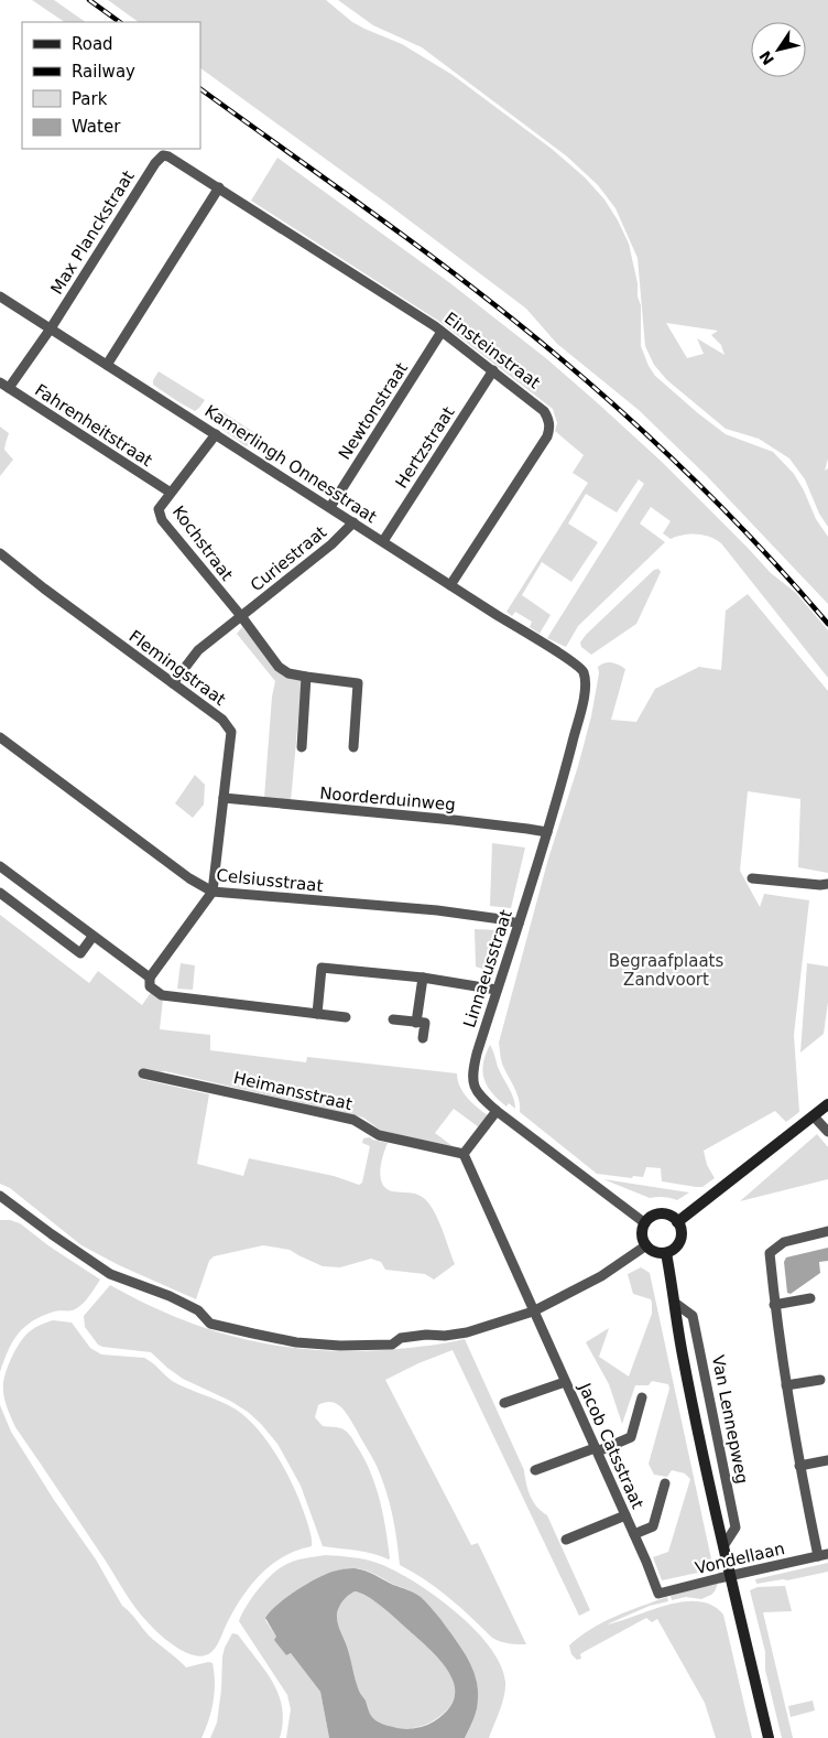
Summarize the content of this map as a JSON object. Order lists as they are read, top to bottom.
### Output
{
  "streets": {
    "main road": ["Van Lennepweg"],
    "street": [
      "Max Planckstraat",
      "Einsteinstraat",
      "Newtonstraat",
      "Fahrenheitstraat",
      "Hertzstraat",
      "Kamerlingh Onnesstraat",
      "Kochstraat",
      "Curiestraat",
      "Flemingstraat",
      "Noorderduinweg",
      "Celsiusstraat",
      "Linnaeusstraat",
      "Heimansstraat",
      "Jacob Catsstraat",
      "Vondellaan"
    ]
  },
  "crossings": [
    ["Max Planckstraat", "Einsteinstraat"],
    ["Max Planckstraat", "Kamerlingh Onnesstraat"],
    ["Einsteinstraat", "Newtonstraat"],
    ["Einsteinstraat", "Hertzstraat"],
    ["Einsteinstraat", "Kamerlingh Onnesstraat"],
    ["Newtonstraat", "Kamerlingh Onnesstraat"],
    ["Fahrenheitstraat", "Kochstraat"],
    ["Hertzstraat", "Kamerlingh Onnesstraat"],
    ["Kamerlingh Onnesstraat", "Kochstraat"],
    ["Kamerlingh Onnesstraat", "Curiestraat"],
    ["Kamerlingh Onnesstraat", "Linnaeusstraat"],
    ["Kochstraat", "Curiestraat"],
    ["Curiestraat", "Flemingstraat"],
    ["Flemingstraat", "Noorderduinweg"],
    ["Flemingstraat", "Celsiusstraat"],
    ["Noorderduinweg", "Linnaeusstraat"],
    ["Celsiusstraat", "Linnaeusstraat"],
    ["Linnaeusstraat", "Van Lennepweg"],
    ["Van Lennepweg", "Vondellaan"],
    ["Jacob Catsstraat", "Vondellaan"]
  ],
  "parks": ["Begraafplaats Zandvoort"],
  "legend": [
    "Road",
    "Railway",
    "Park",
    "Water"
  ],
  "north": "bottom left"
}
